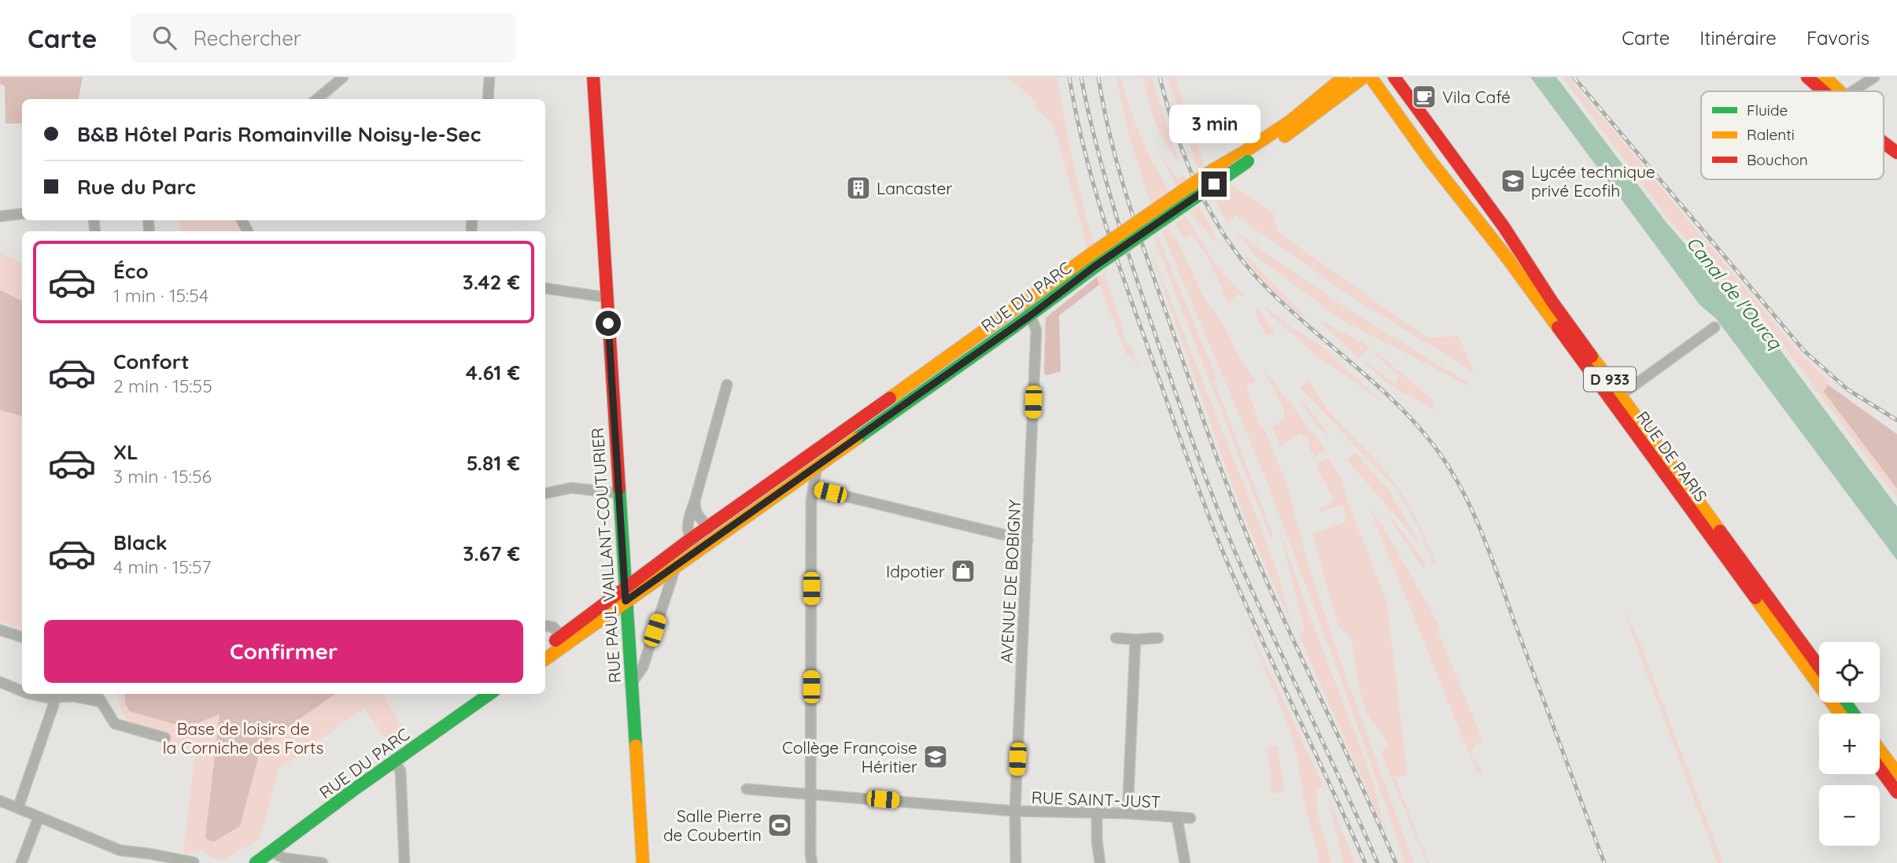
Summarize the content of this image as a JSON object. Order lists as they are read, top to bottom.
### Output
{
  "streets": {
    "main road": [
      "RUE DU PARC",
      "D 933",
      "RUE DE PARIS",
      "RUE PAUL VAILLANT-COUTURIER"
    ],
    "street": ["AVENUE DE BOBIGNY", "RUE SAINT-JUST"]
  },
  "crossings": [
    ["RUE DU PARC", "RUE PAUL VAILLANT-COUTURIER"],
    ["RUE DU PARC", "AVENUE DE BOBIGNY"],
    ["AVENUE DE BOBIGNY", "RUE SAINT-JUST"]
  ],
  "water": ["Canal de l'Ourcq"],
  "parks": ["Base de loisirs de la Corniche des Forts"],
  "places": {
    "cafe": ["Vila Café"],
    "school or university": ["Lycée technique privé Ecofih", "Collège Françoise Héritier"],
    "building": ["Lancaster"],
    "shop": ["Idpotier"],
    "sports": ["Salle Pierre de Coubertin"]
  },
  "legend": ["Fluide", "Ralenti", "Bouchon"],
  "page": {
    "header": "Carte",
    "search": "Rechercher",
    "nav": ["Carte", "Itinéraire", "Favoris"],
    "banner": ["B&B Hôtel Paris Romainville Noisy-le-Sec", "Rue du Parc"],
    "bubble": "3 min",
    "list": [
      {
        "name": "Éco",
        "note": "1 min · 15:54",
        "value": "3.42 €"
      },
      {
        "name": "Confort",
        "note": "2 min · 15:55",
        "value": "4.61 €"
      },
      {
        "name": "XL",
        "note": "3 min · 15:56",
        "value": "5.81 €"
      },
      {
        "name": "Black",
        "note": "4 min · 15:57",
        "value": "3.67 €"
      }
    ],
    "buttons": "Confirmer",
    "map_buttons": ["+", "−"]
  }
}
